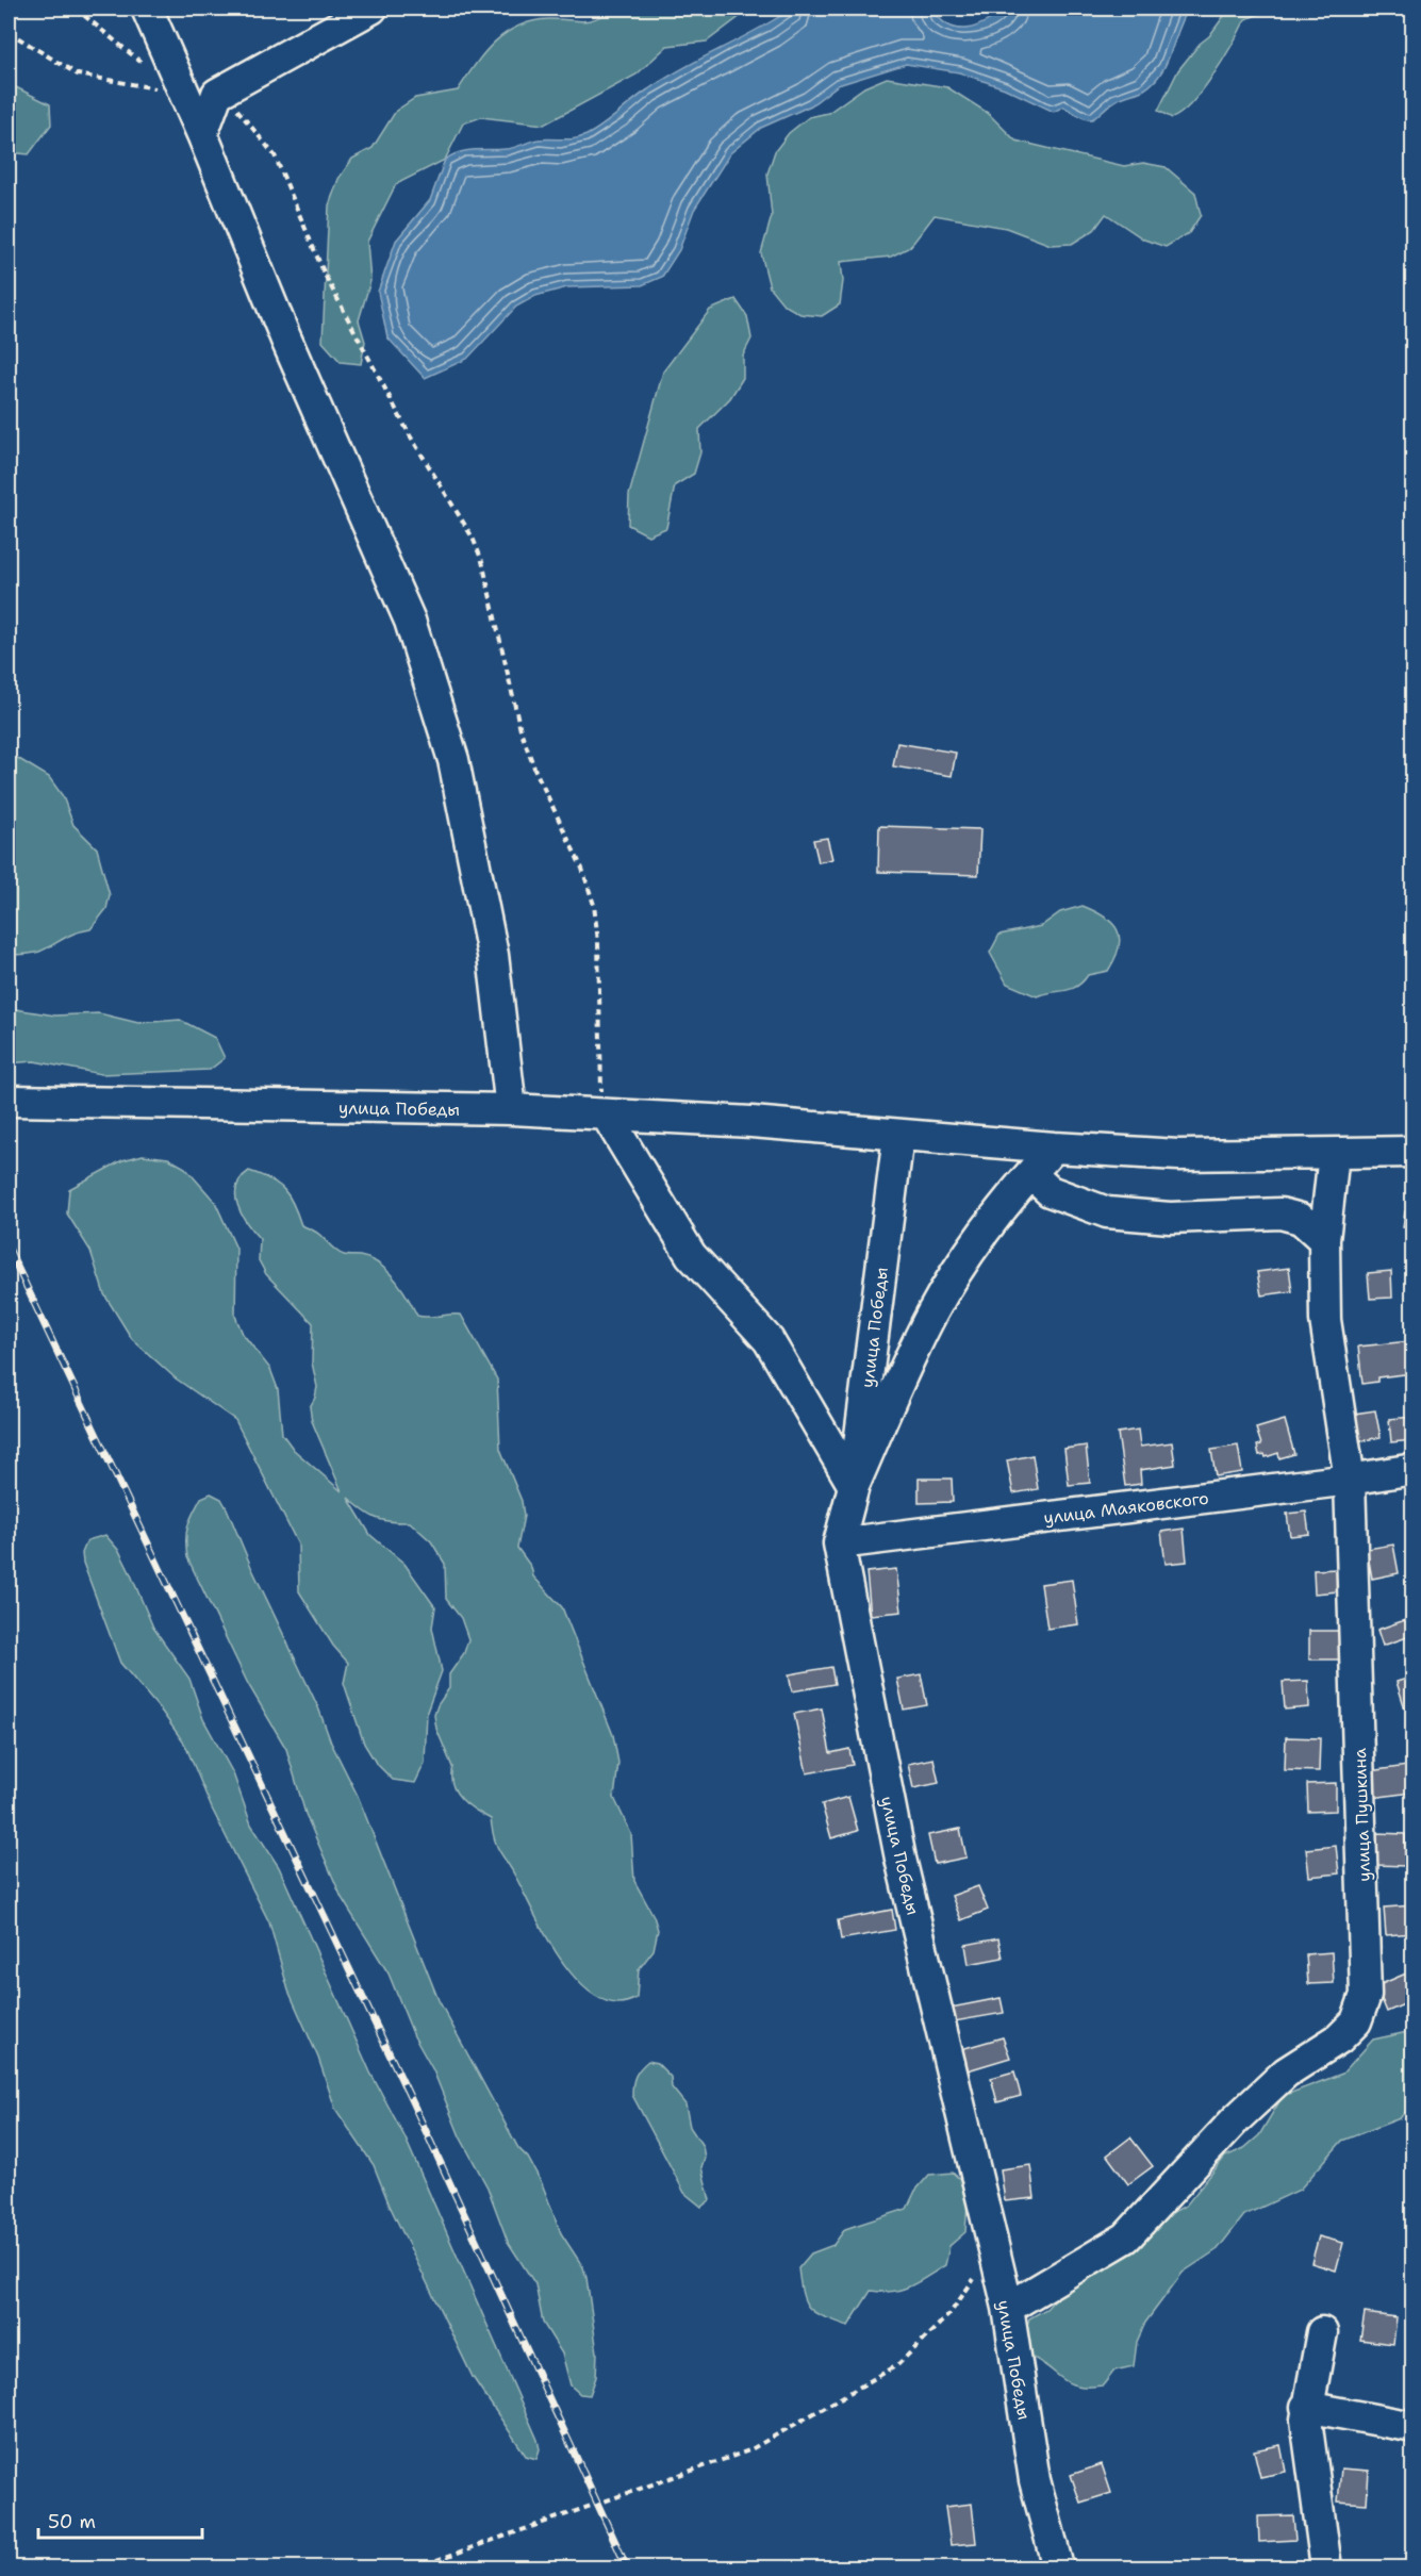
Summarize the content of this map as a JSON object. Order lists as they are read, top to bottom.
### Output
{
  "streets": {
    "street": ["улица Победы", "улица Маяковского", "улица Пушкина"]
  },
  "crossings": [
    ["улица Победы", "улица Маяковского"],
    ["улица Победы", "улица Пушкина"],
    ["улица Маяковского", "улица Пушкина"]
  ],
  "scale_bar": "50 m"
}
